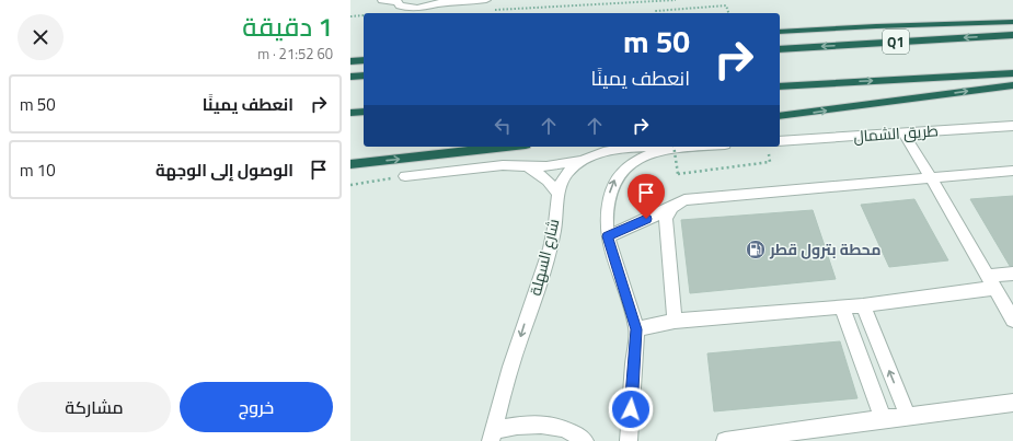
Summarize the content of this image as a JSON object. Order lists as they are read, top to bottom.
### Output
{
  "streets": {
    "highway": ["Q1"],
    "street": ["طريق الشمال", "شارع السهلة"]
  },
  "places": {
    "fuel station": ["محطة بترول قطر"]
  },
  "page": {
    "heading": ["1 دقيقة", "60 m · 21:52"],
    "turn": ["50 m", "انعطف يمينًا"],
    "list": [
      {
        "name": "انعطف يمينًا",
        "value": "50 m"
      },
      {
        "name": "الوصول إلى الوجهة",
        "value": "10 m"
      }
    ],
    "buttons": ["خروج", "مشاركة"]
  }
}
